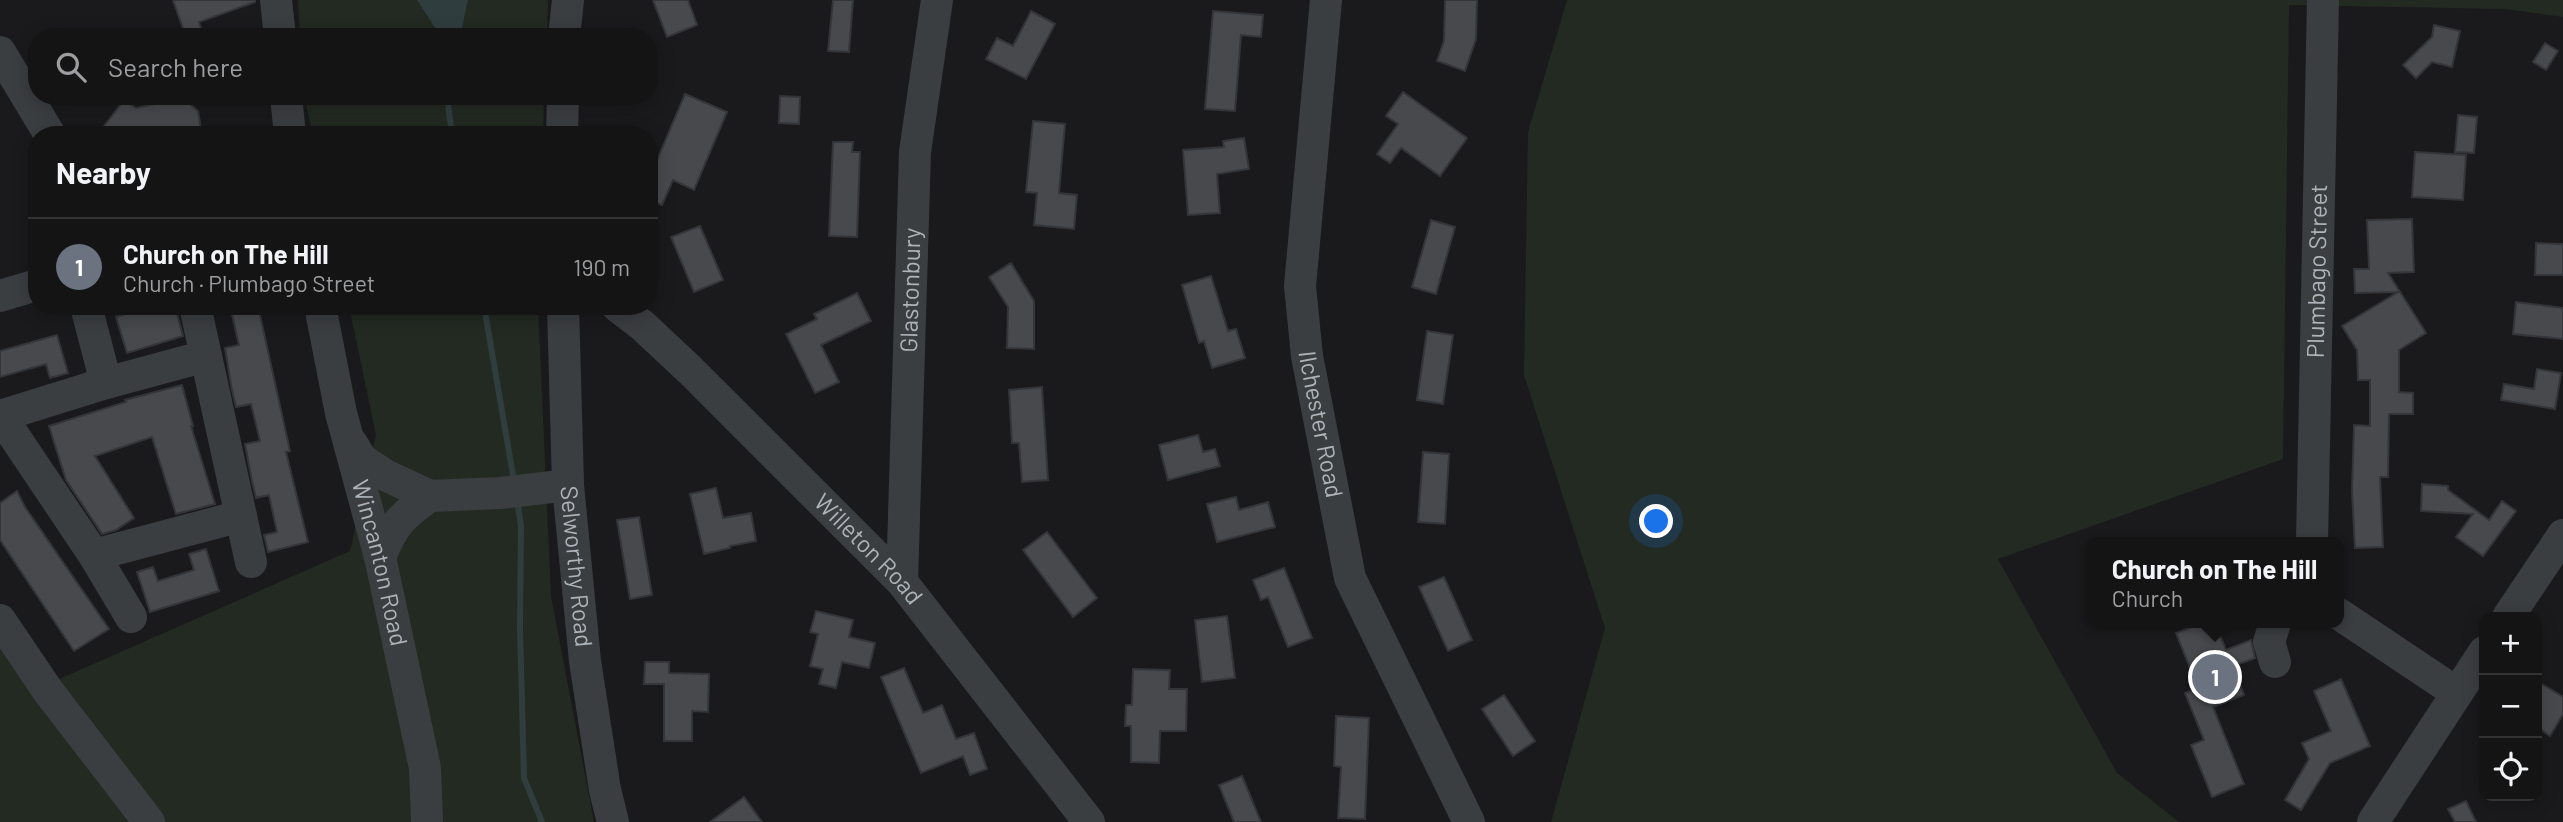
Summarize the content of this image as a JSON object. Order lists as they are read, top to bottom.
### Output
{
  "streets": {
    "street": [
      "Plumbago Street",
      "Glastonbury",
      "Ilchester Road",
      "Willeton Road",
      "Wincanton Road",
      "Selworthy Road"
    ]
  },
  "crossings": [
    ["Glastonbury", "Willeton Road"]
  ],
  "page": {
    "search": "Search here",
    "heading": "Nearby",
    "list": [
      {
        "mark": "1",
        "name": "Church on The Hill",
        "note": "Church · Plumbago Street",
        "value": "190 m"
      }
    ],
    "popup": ["Church on The Hill", "Church"],
    "map_buttons": ["+", "−"],
    "pins": "1"
  }
}
